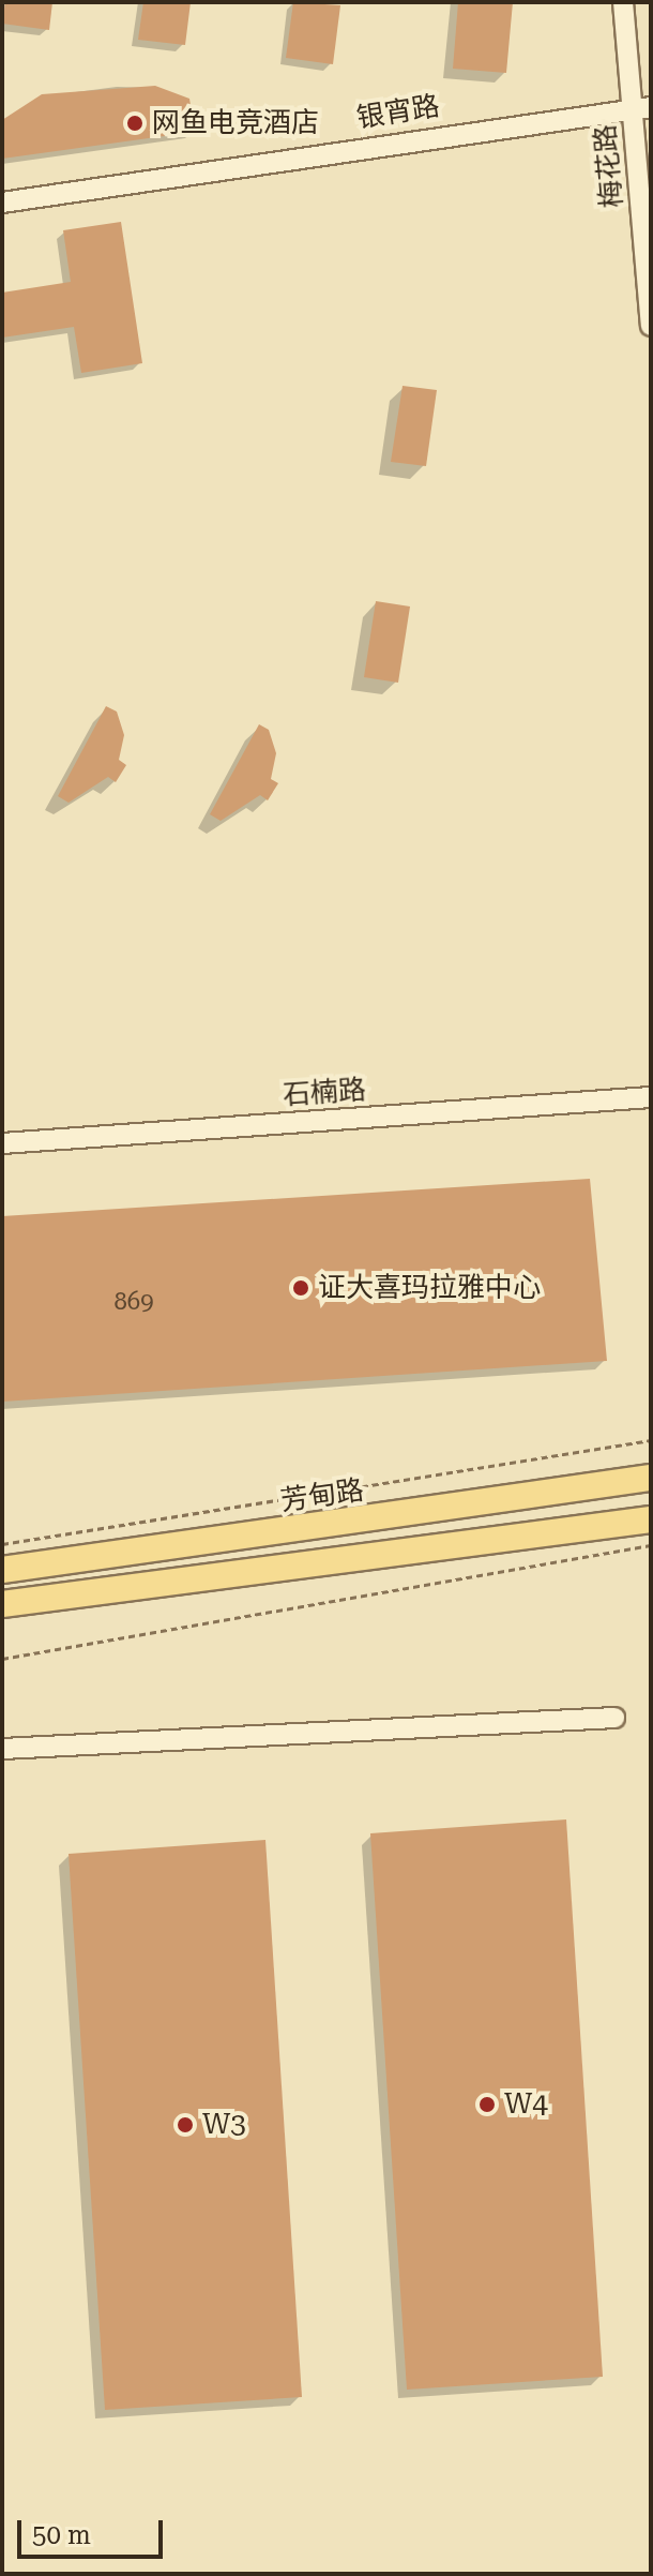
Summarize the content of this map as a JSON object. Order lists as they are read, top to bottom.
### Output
{
  "streets": {
    "main road": ["芳甸路"],
    "street": ["银宵路", "梅花路", "石楠路"]
  },
  "crossings": [
    ["银宵路", "梅花路"]
  ],
  "places": [
    "网鱼电竞酒店",
    "证大喜玛拉雅中心",
    "W4",
    "W3"
  ],
  "house_numbers": ["869"],
  "scale_bar": "50 m"
}
